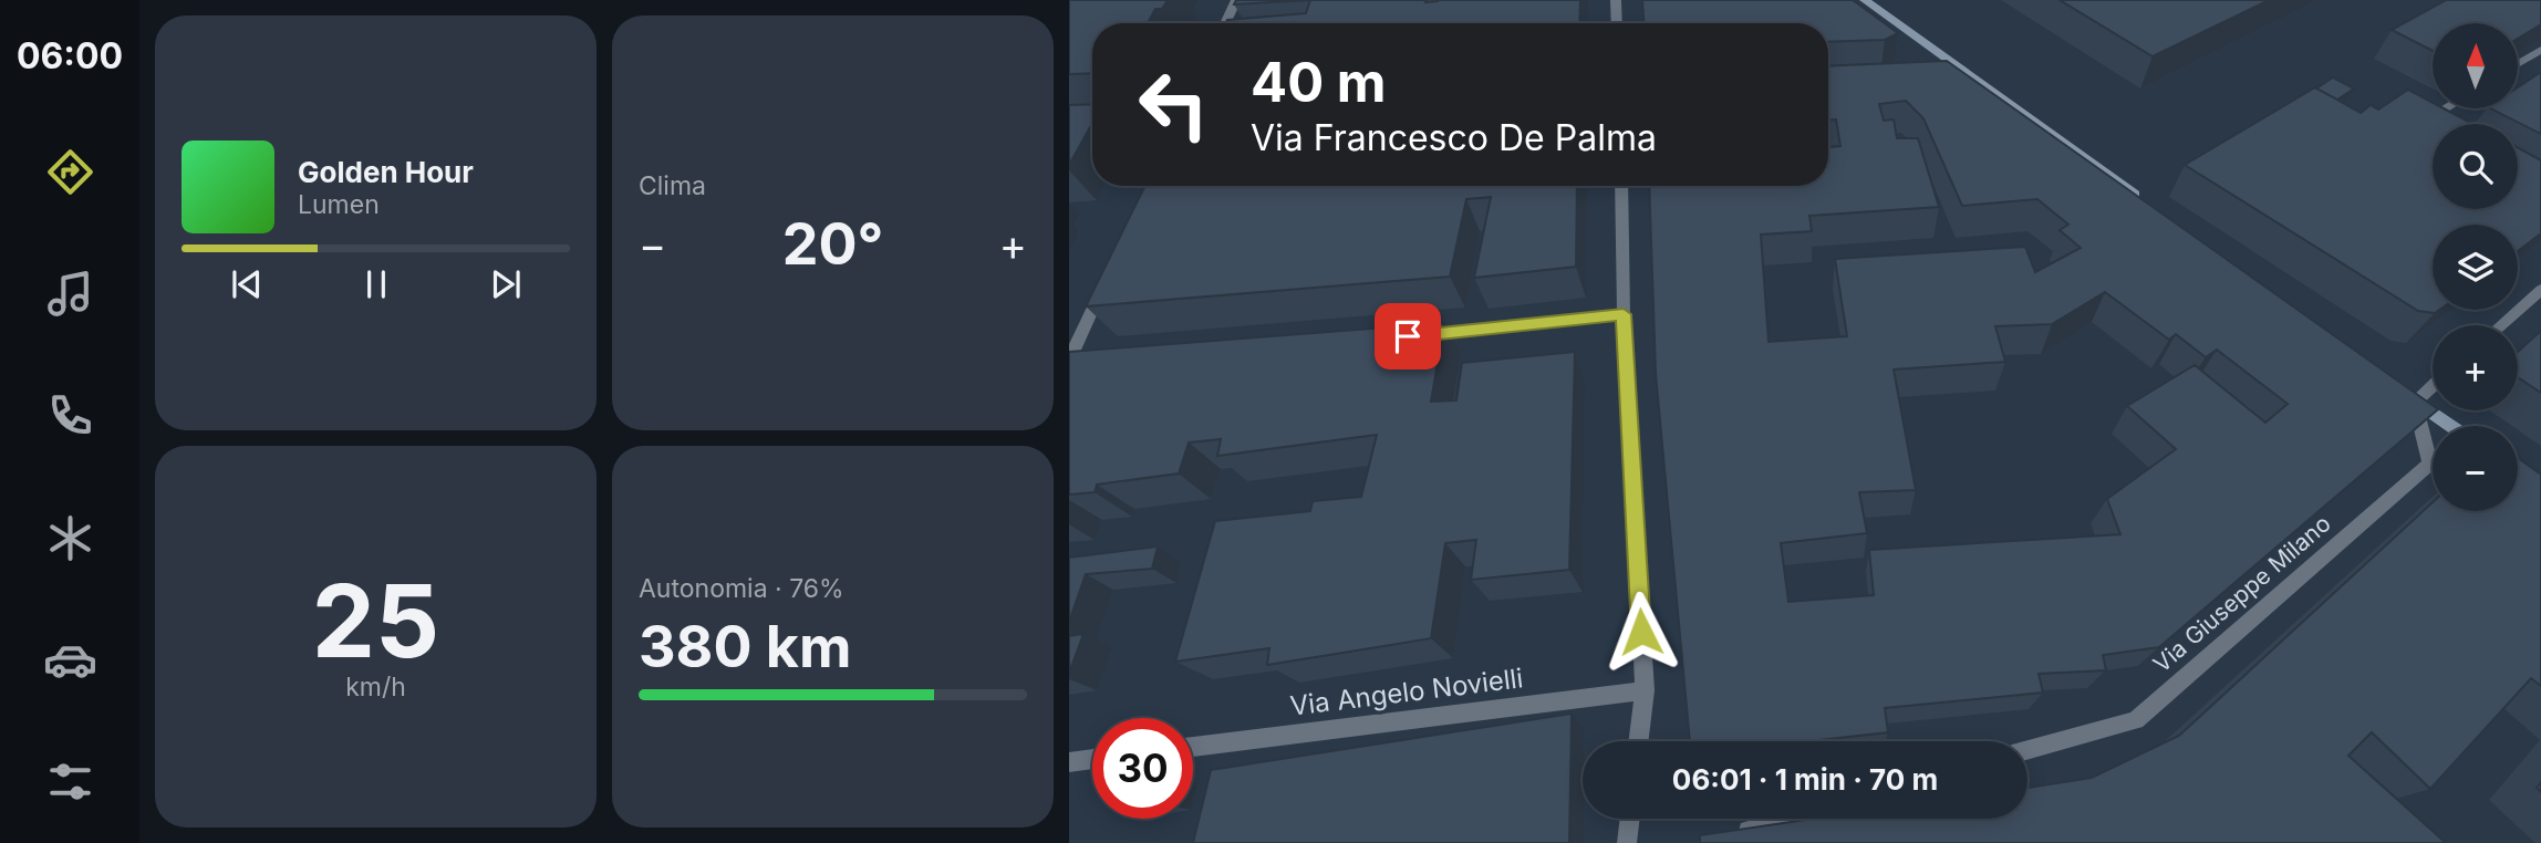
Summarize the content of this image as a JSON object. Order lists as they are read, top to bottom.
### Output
{
  "streets": {
    "street": ["Via Giuseppe Milano", "Via Angelo Novielli"]
  },
  "north": "top",
  "page": {
    "tabs": "06:00",
    "tile": [
      "Clima",
      ["25", "km/h"],
      ["Autonomia · 76%", "380 km"]
    ],
    "map_buttons": ["+", "−"],
    "turn": ["40 m", "Via Francesco De Palma"],
    "song": ["Golden Hour", "Lumen"],
    "heat": ["−", "20°", "+"],
    "limit": "30",
    "trip": "06:01 · 1 min · 70 m"
  }
}
